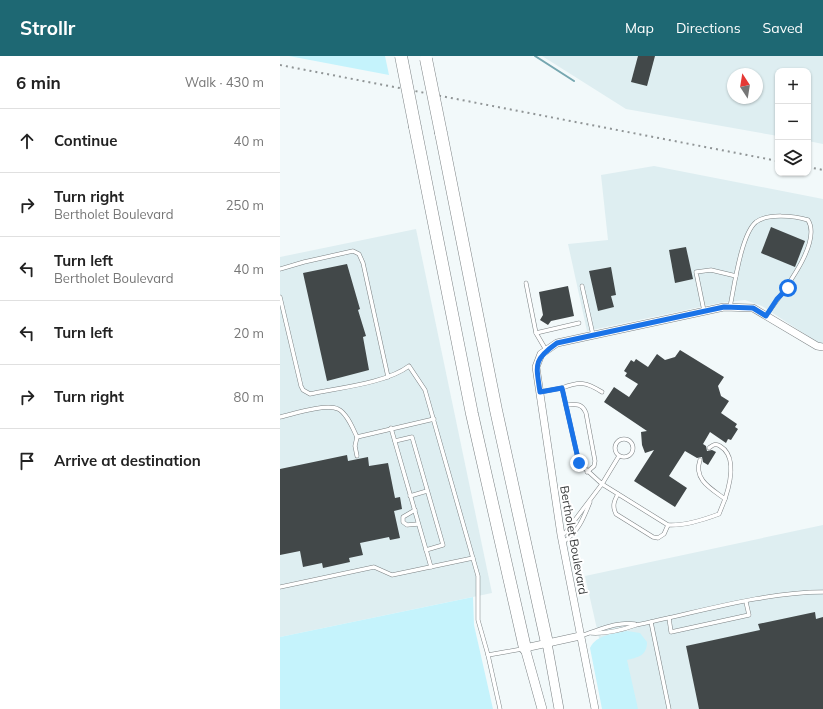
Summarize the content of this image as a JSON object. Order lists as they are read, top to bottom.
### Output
{
  "streets": {
    "street": ["Bertholet Boulevard"]
  },
  "north": "top",
  "page": {
    "header": "Strollr",
    "nav": ["Map", "Directions", "Saved"],
    "heading": ["6 min", "Walk · 430 m"],
    "map_buttons": ["+", "−"],
    "list": [
      ["Continue", "40 m"],
      ["Turn right", "Bertholet Boulevard", "250 m"],
      ["Turn left", "Bertholet Boulevard", "40 m"],
      ["Turn left", "20 m"],
      ["Turn right", "80 m"],
      "Arrive at destination"
    ]
  }
}
